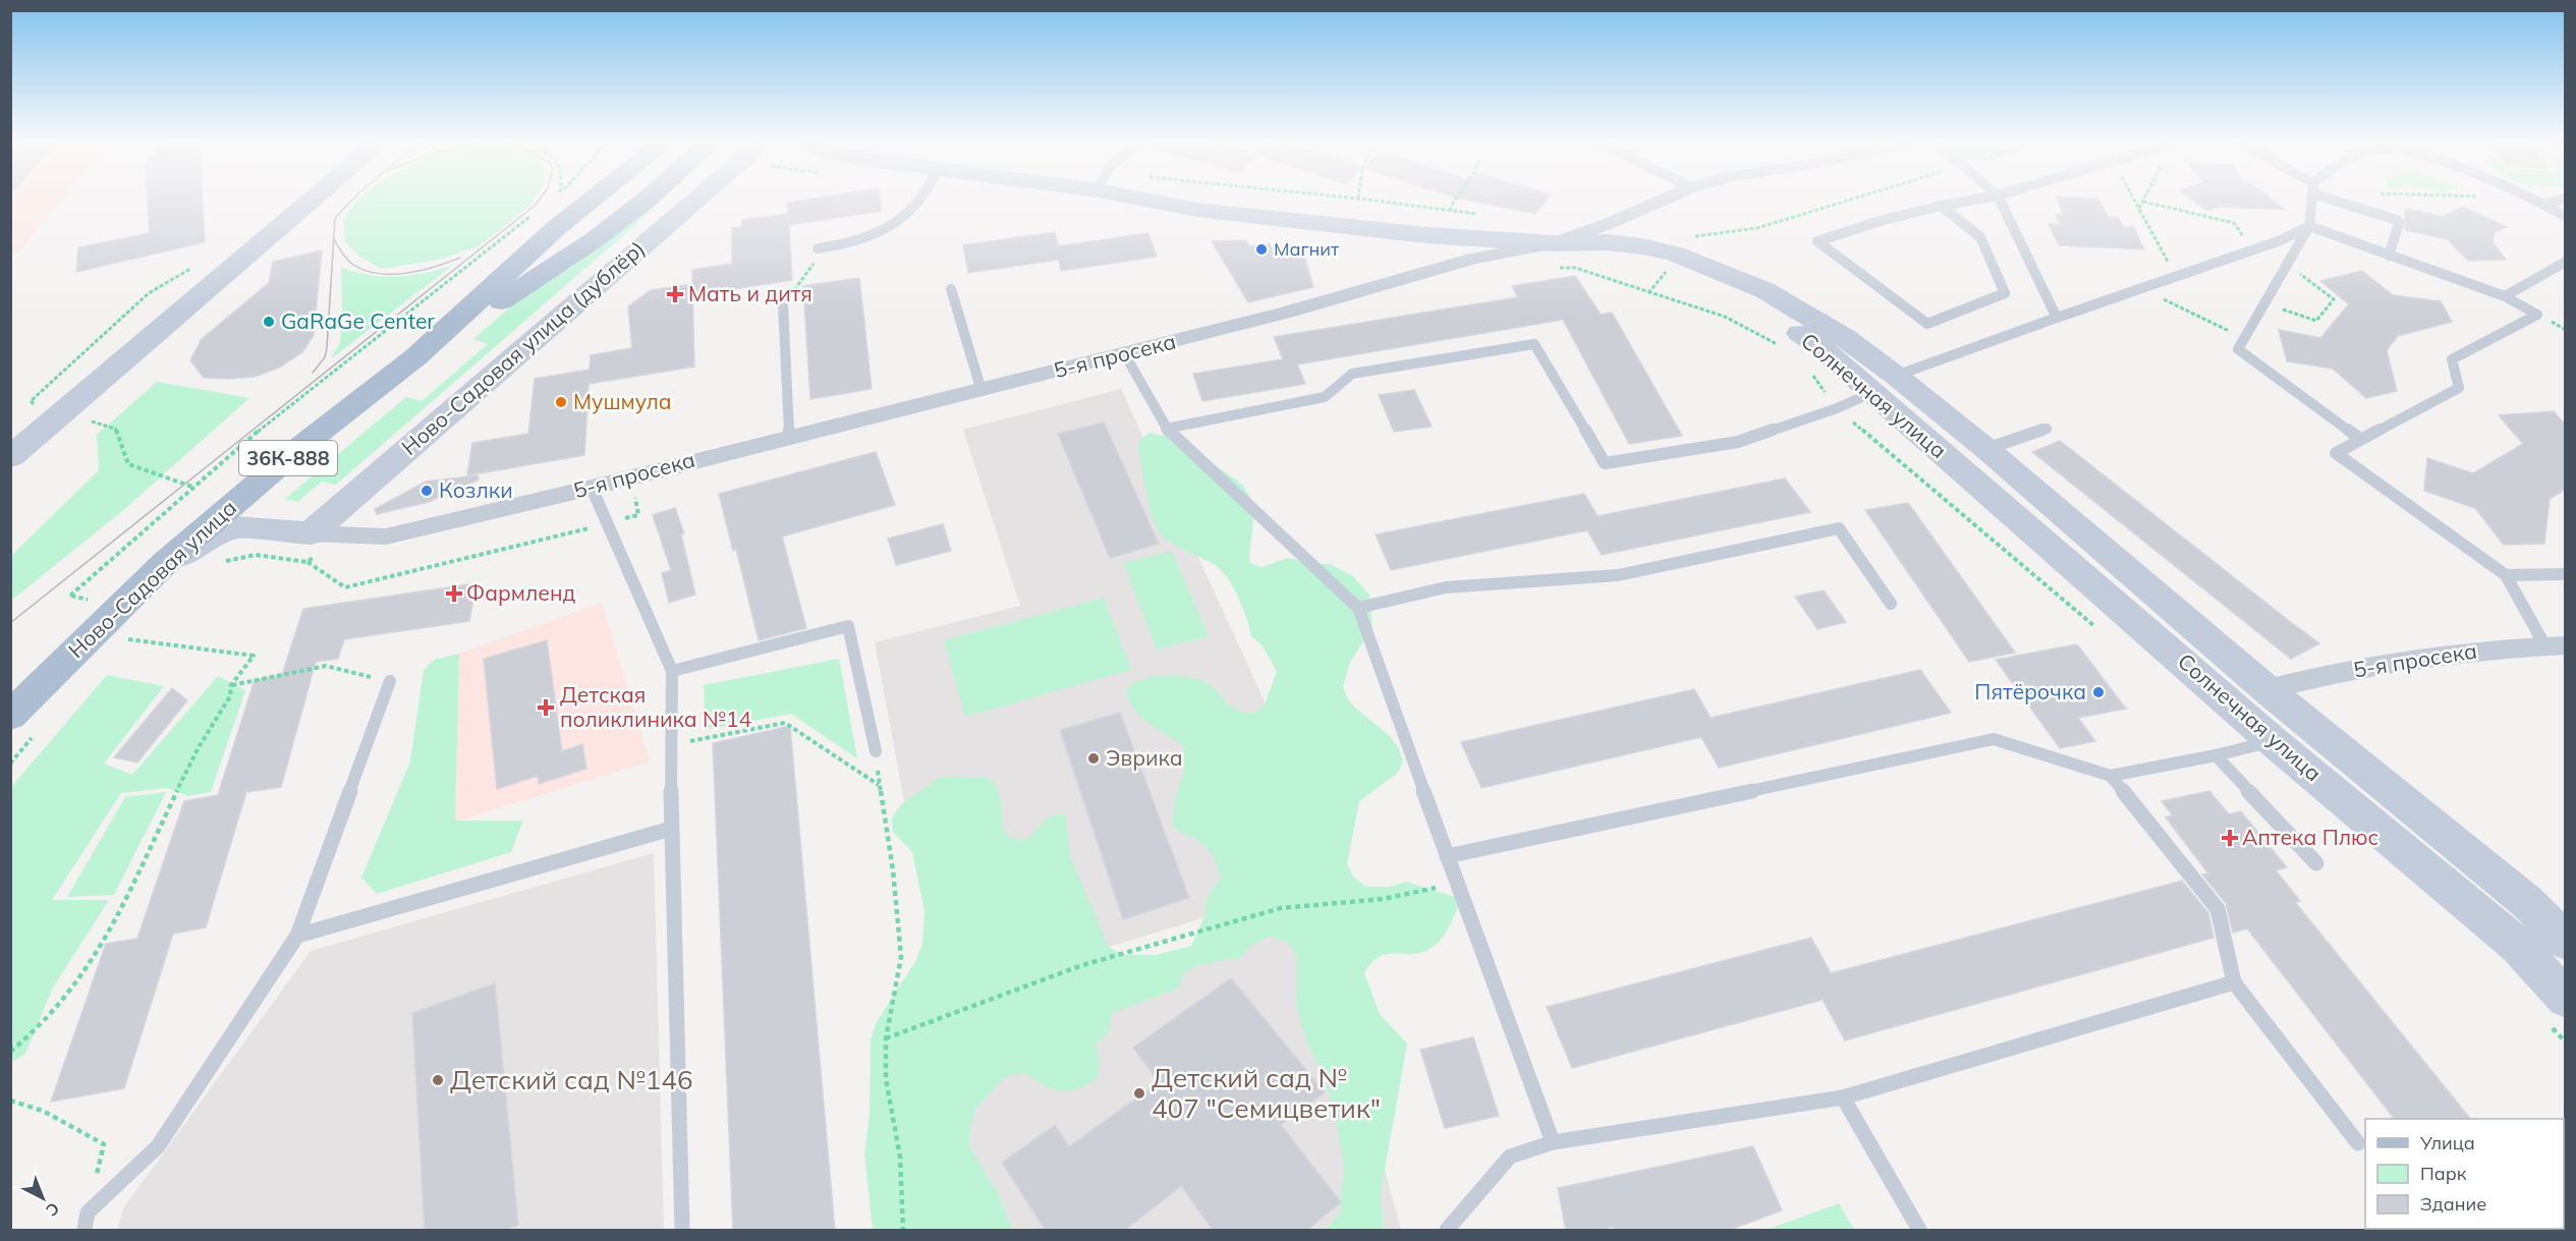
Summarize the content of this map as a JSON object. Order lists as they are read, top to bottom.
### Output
{
  "streets": {
    "main road": [
      "Ново-Садовая улица (дублёр)",
      "Солнечная улица",
      "36К-888",
      "Ново-Садовая улица"
    ],
    "street": ["5-я просека"]
  },
  "crossings": [
    ["Ново-Садовая улица (дублёр)", "5-я просека"],
    ["5-я просека", "Солнечная улица"]
  ],
  "places": {
    "other": [
      "Магнит",
      "GaRaGe Center",
      "Мушмула",
      "Козлки",
      "Пятёрочка",
      "Эврика",
      "Детский сад №146",
      "Детский сад № 407 \"Семицветик\""
    ],
    "health": [
      "Мать и дитя",
      "Фармленд",
      "Детская поликлиника №14",
      "Аптека Плюс"
    ]
  },
  "legend": ["Улица", "Парк", "Здание"],
  "north": "bottom right"
}
